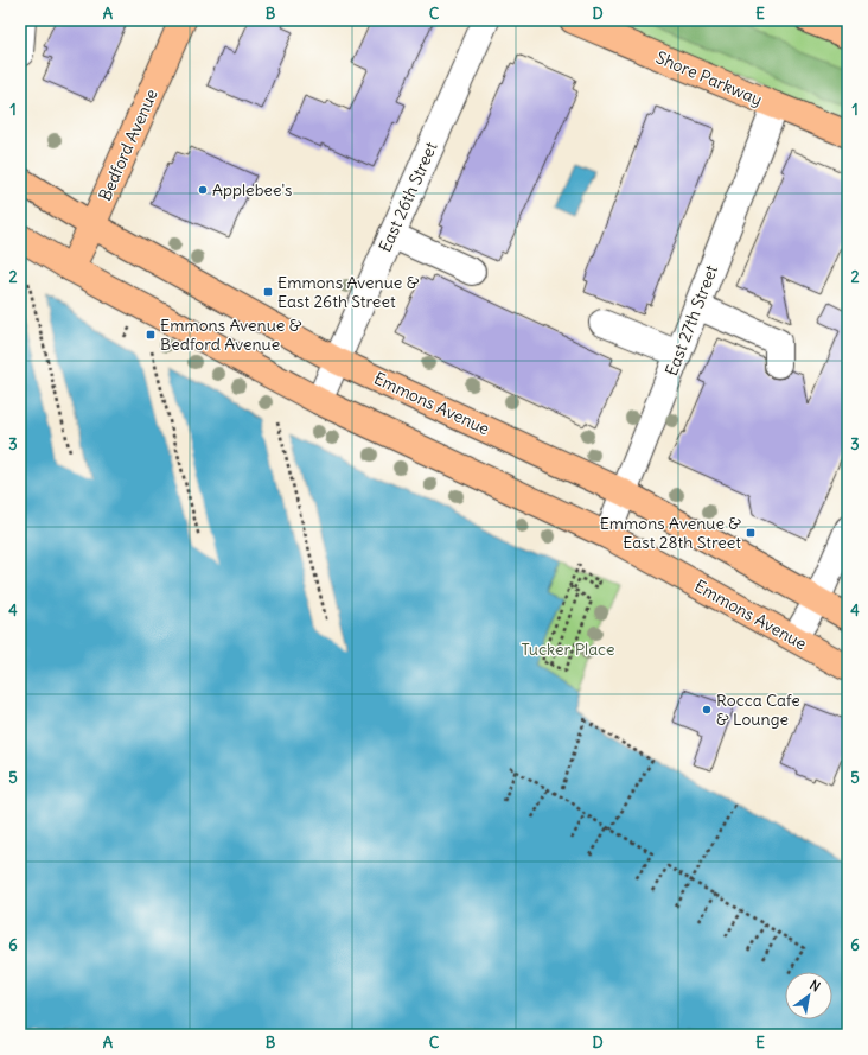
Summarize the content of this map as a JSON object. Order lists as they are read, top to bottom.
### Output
{
  "streets": {
    "main road": ["Shore Parkway", "Bedford Avenue", "Emmons Avenue"],
    "street": ["East 26th Street", "East 27th Street"]
  },
  "crossings": [
    ["Shore Parkway", "East 27th Street"],
    ["Bedford Avenue", "Emmons Avenue"],
    ["East 26th Street", "Emmons Avenue"],
    ["East 27th Street", "Emmons Avenue"]
  ],
  "parks": ["Tucker Place"],
  "places": {
    "other": ["Applebee's", "Rocca Cafe & Lounge"],
    "transit": ["Emmons Avenue & East 26th Street", "Emmons Avenue & Bedford Avenue", "Emmons Avenue & East 28th Street"]
  },
  "north": "top right",
  "grid": {
    "columns": [
      "A",
      "B",
      "C",
      "D",
      "E"
    ],
    "rows": [
      "1",
      "2",
      "3",
      "4",
      "5",
      "6"
    ]
  }
}
